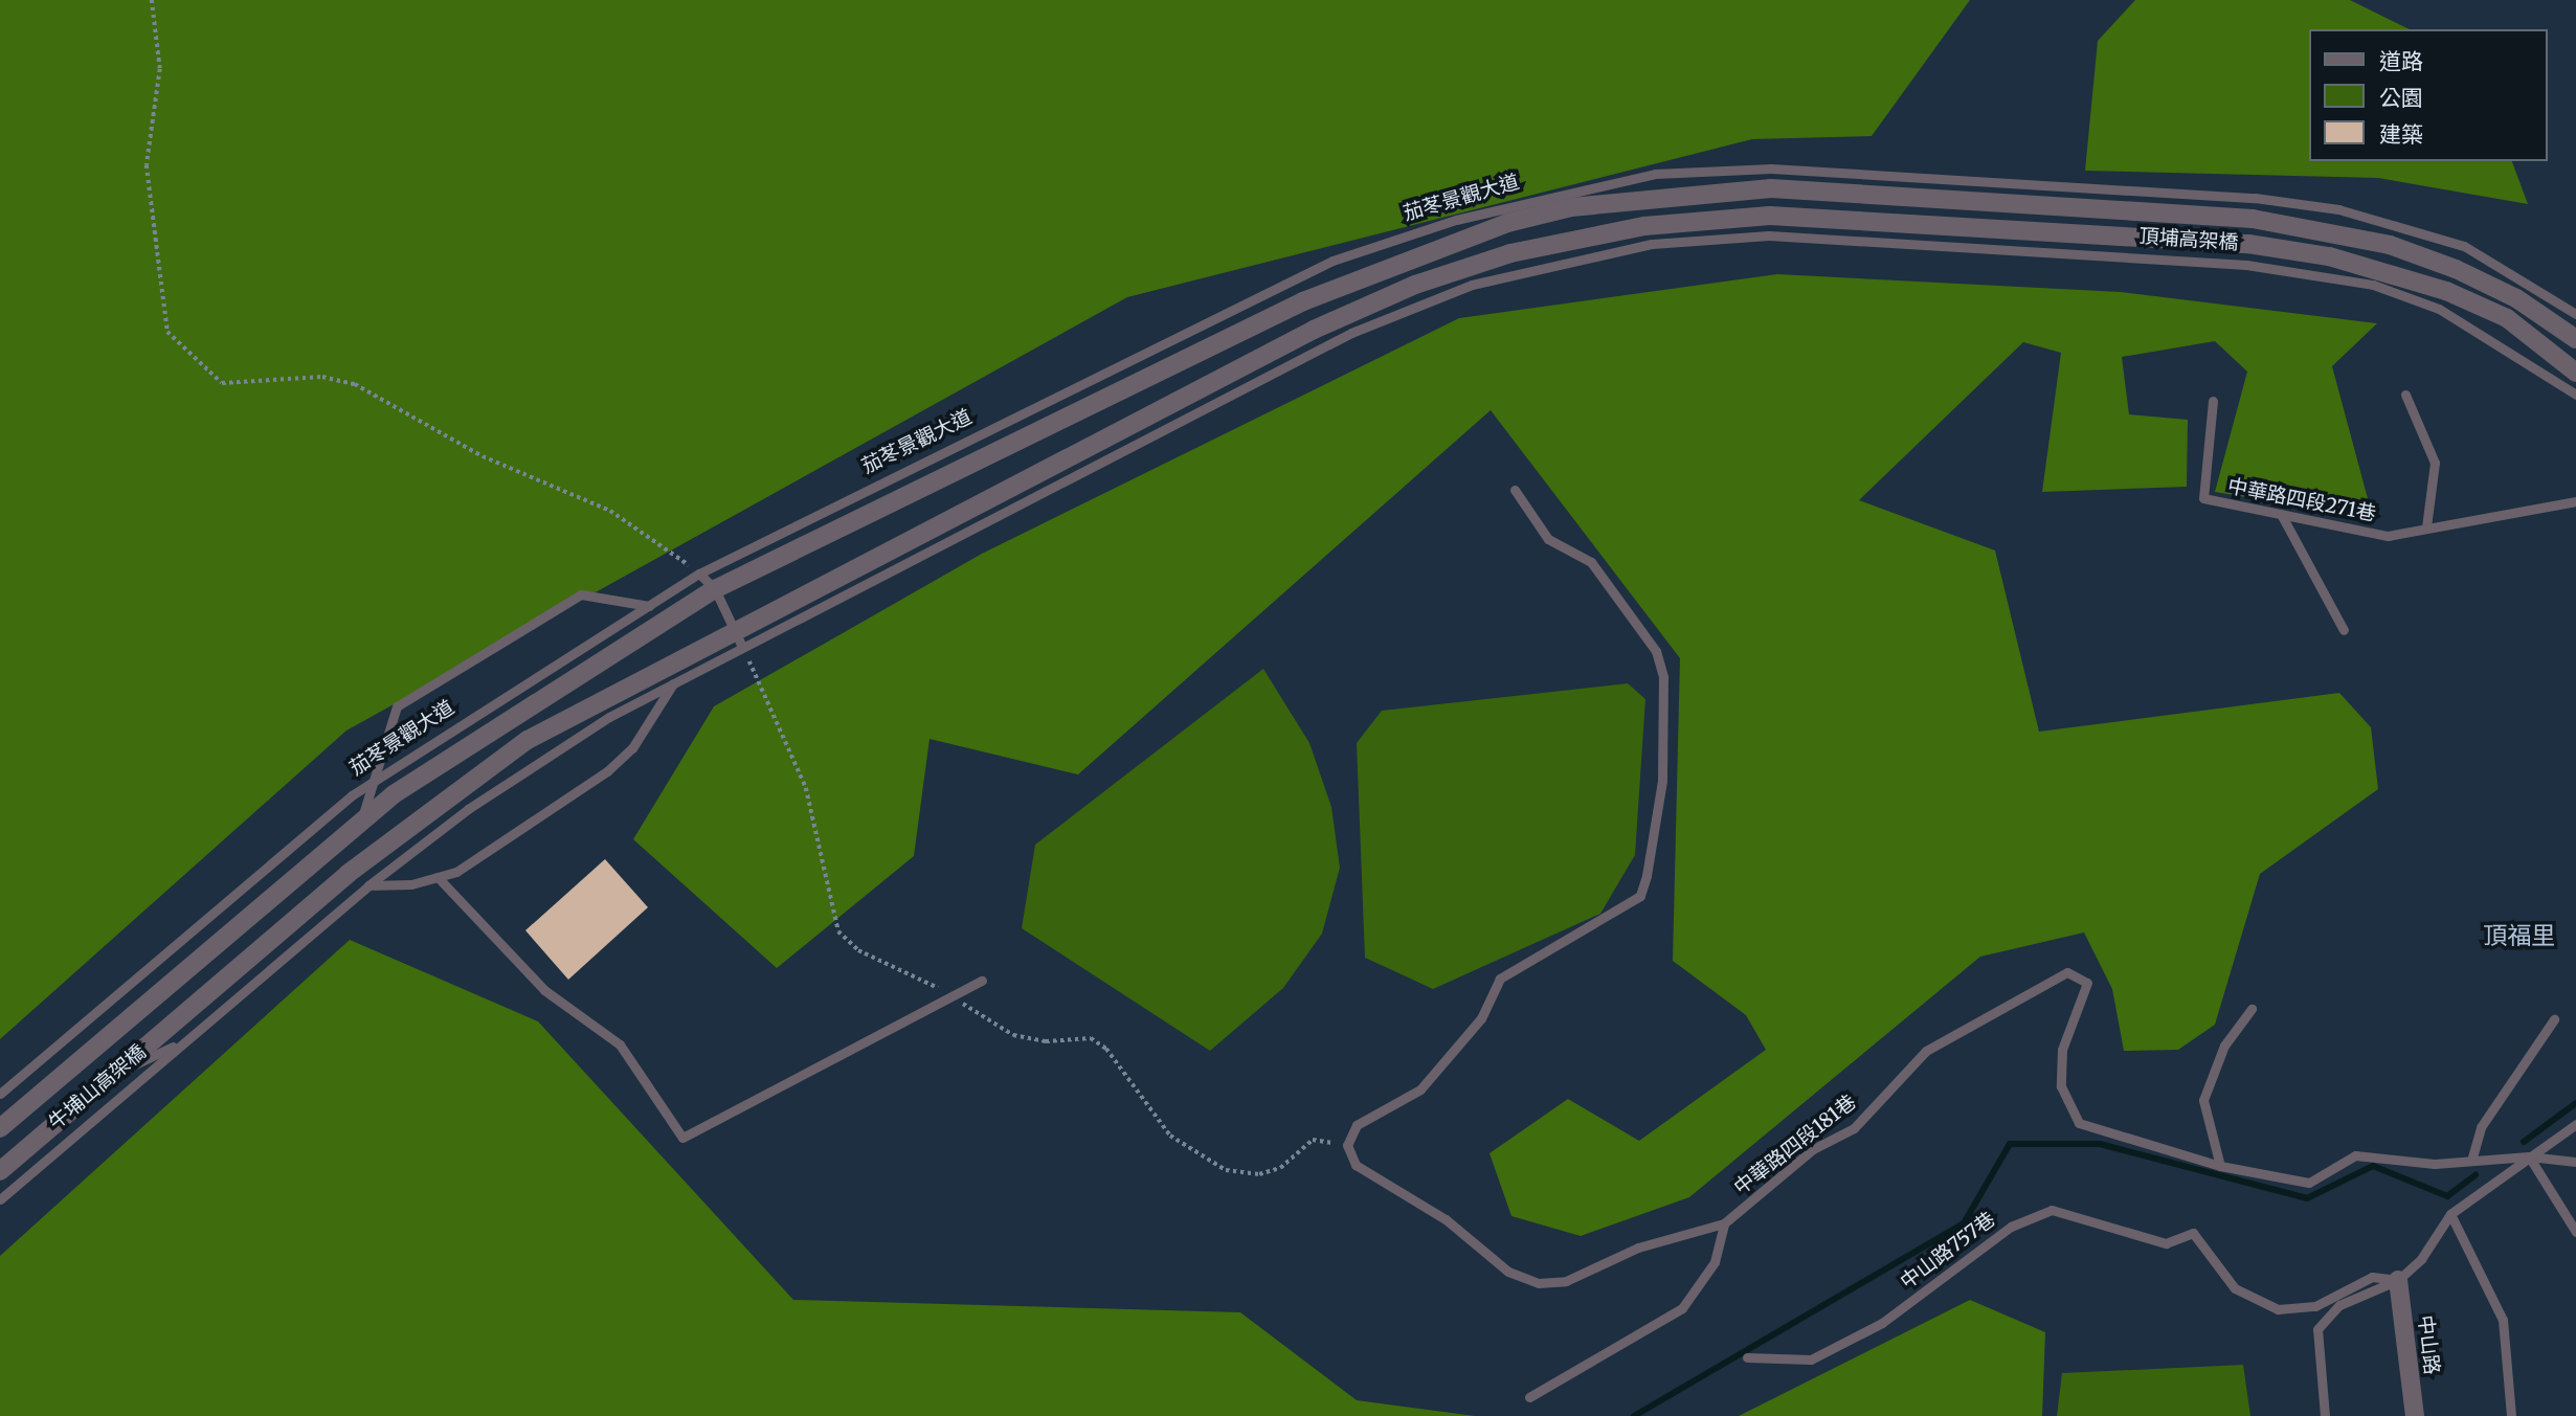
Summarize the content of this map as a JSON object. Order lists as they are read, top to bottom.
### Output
{
  "streets": {
    "street": [
      "茄苳景觀大道",
      "頂埔高架橋",
      "牛埔山高架橋",
      "中山路"
    ],
    "lane": ["中華路四段271巷", "中華路四段181巷", "中山路757巷"]
  },
  "crossings": [
    ["茄苳景觀大道", "頂埔高架橋"],
    ["茄苳景觀大道", "牛埔山高架橋"],
    ["頂埔高架橋", "牛埔山高架橋"],
    ["中山路757巷", "中山路"]
  ],
  "districts": ["頂福里"],
  "legend": ["道路", "公園", "建築"]
}
